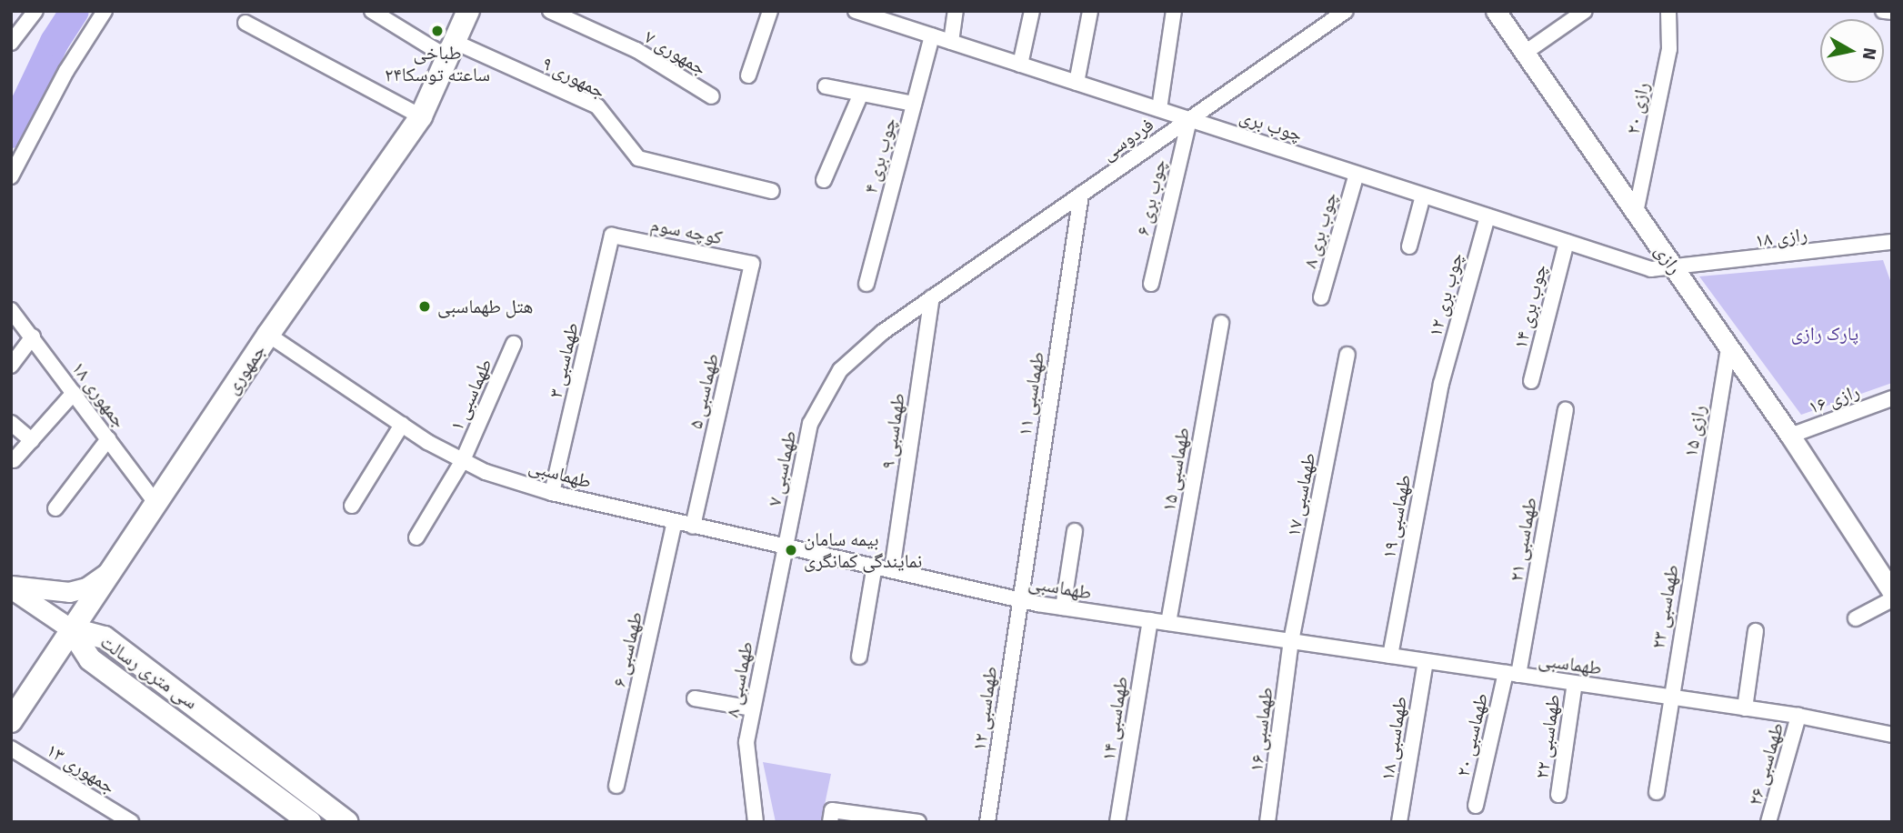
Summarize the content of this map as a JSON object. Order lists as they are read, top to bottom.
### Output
{
  "streets": {
    "main road": ["رازی", "جمهوری", "سی متری رسالت"],
    "street": [
      "۷ جمهوری",
      "۹ جمهوری",
      "رازی ۲۰",
      "چوب بری",
      "فردوسی",
      "۴ چوب بری",
      "۶ چوب بری",
      "۸ چوب بری",
      "کوچه سوم",
      "رازی ۱۸",
      "۱۲ چوب بری",
      "۱۴ چوب بری",
      "۳ طهماسبی",
      "۵ طهماسبی",
      "۱۱ طهماسبی",
      "جمهوری ۱۸",
      "۱ طهماسبی",
      "رازی ۱۶",
      "۹ طهماسبی",
      "۱۵ رازی",
      "۷ طهماسبی",
      "۱۵ طهماسبی",
      "طهماسبی",
      "۱۷ طهماسبی",
      "۱۹ طهماسبی",
      "۲۱ طهماسبی",
      "۲۳ طهماسبی",
      "۶ طهماسبی",
      "۸ طهماسبی",
      "۱۲ طهماسبی",
      "۱۴ طهماسبی",
      "۱۶ طهماسبی",
      "۲۰ طهماسبی",
      "۲۲ طهماسبی",
      "۱۸ طهماسبی",
      "۲۶ طهماسبی",
      "۱۳ جمهوری"
    ]
  },
  "crossings": [
    ["۹ جمهوری", "جمهوری"],
    ["رازی ۲۰", "رازی"],
    ["چوب بری", "فردوسی"],
    ["چوب بری", "۴ چوب بری"],
    ["چوب بری", "۶ چوب بری"],
    ["چوب بری", "۸ چوب بری"],
    ["چوب بری", "رازی ۱۸"],
    ["چوب بری", "رازی"],
    ["چوب بری", "۱۲ چوب بری"],
    ["چوب بری", "۱۴ چوب بری"],
    ["فردوسی", "۶ چوب بری"],
    ["فردوسی", "۱۱ طهماسبی"],
    ["فردوسی", "۹ طهماسبی"],
    ["فردوسی", "۷ طهماسبی"],
    ["کوچه سوم", "۳ طهماسبی"],
    ["کوچه سوم", "۵ طهماسبی"],
    ["رازی ۱۸", "رازی"],
    ["رازی", "رازی ۱۶"],
    ["رازی", "۱۵ رازی"],
    ["۱۲ چوب بری", "۱۹ طهماسبی"],
    ["۳ طهماسبی", "طهماسبی"],
    ["جمهوری", "جمهوری ۱۸"],
    ["جمهوری", "طهماسبی"],
    ["جمهوری", "سی متری رسالت"],
    ["۵ طهماسبی", "طهماسبی"],
    ["۱۱ طهماسبی", "طهماسبی"],
    ["۱۱ طهماسبی", "۱۲ طهماسبی"],
    ["۱ طهماسبی", "طهماسبی"],
    ["۹ طهماسبی", "۷ طهماسبی"],
    ["۹ طهماسبی", "طهماسبی"],
    ["۱۵ رازی", "۲۳ طهماسبی"],
    ["۷ طهماسبی", "طهماسبی"],
    ["۷ طهماسبی", "۸ طهماسبی"],
    ["۱۵ طهماسبی", "طهماسبی"],
    ["طهماسبی", "۱۷ طهماسبی"],
    ["طهماسبی", "۱۹ طهماسبی"],
    ["طهماسبی", "۲۱ طهماسبی"],
    ["طهماسبی", "۲۳ طهماسبی"],
    ["طهماسبی", "۶ طهماسبی"],
    ["طهماسبی", "۸ طهماسبی"],
    ["طهماسبی", "۱۲ طهماسبی"],
    ["طهماسبی", "۱۴ طهماسبی"],
    ["طهماسبی", "۱۶ طهماسبی"],
    ["طهماسبی", "۲۰ طهماسبی"],
    ["طهماسبی", "۲۲ طهماسبی"],
    ["طهماسبی", "۱۸ طهماسبی"],
    ["طهماسبی", "۲۶ طهماسبی"],
    ["۱۷ طهماسبی", "۱۶ طهماسبی"],
    ["۲۱ طهماسبی", "۲۰ طهماسبی"]
  ],
  "parks": ["پارک رازی"],
  "places": ["طباخی ۲۴ساعته توسکا", "هتل طهماسبی", "بیمه سامان نمایندگی کمانگری"],
  "north": "right"
}
